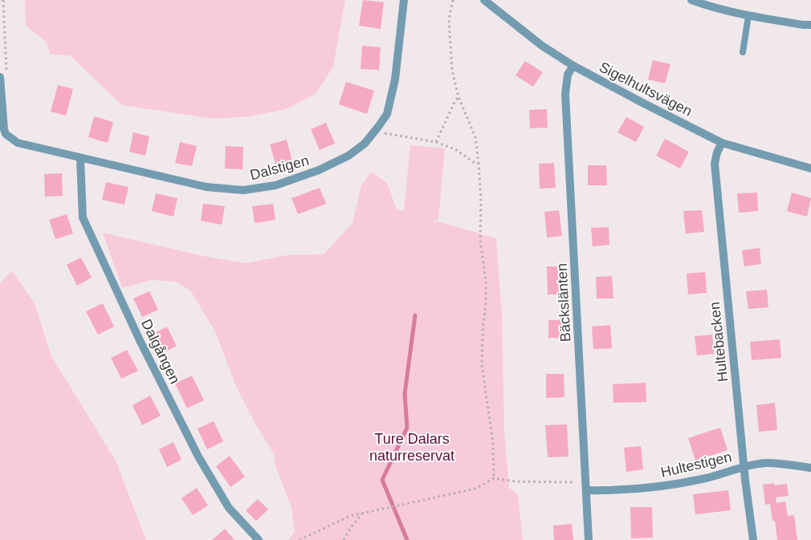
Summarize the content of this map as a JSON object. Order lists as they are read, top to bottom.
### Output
{
  "streets": {
    "street": [
      "Sigelhultsvägen",
      "Dalstigen",
      "Bäckslänten",
      "Hultebacken",
      "Dalgången",
      "Hultestigen"
    ]
  },
  "crossings": [
    ["Sigelhultsvägen", "Bäckslänten"],
    ["Sigelhultsvägen", "Hultebacken"],
    ["Dalstigen", "Dalgången"],
    ["Bäckslänten", "Hultestigen"],
    ["Hultebacken", "Hultestigen"]
  ],
  "parks": ["Ture Dalars naturreservat"]
}
